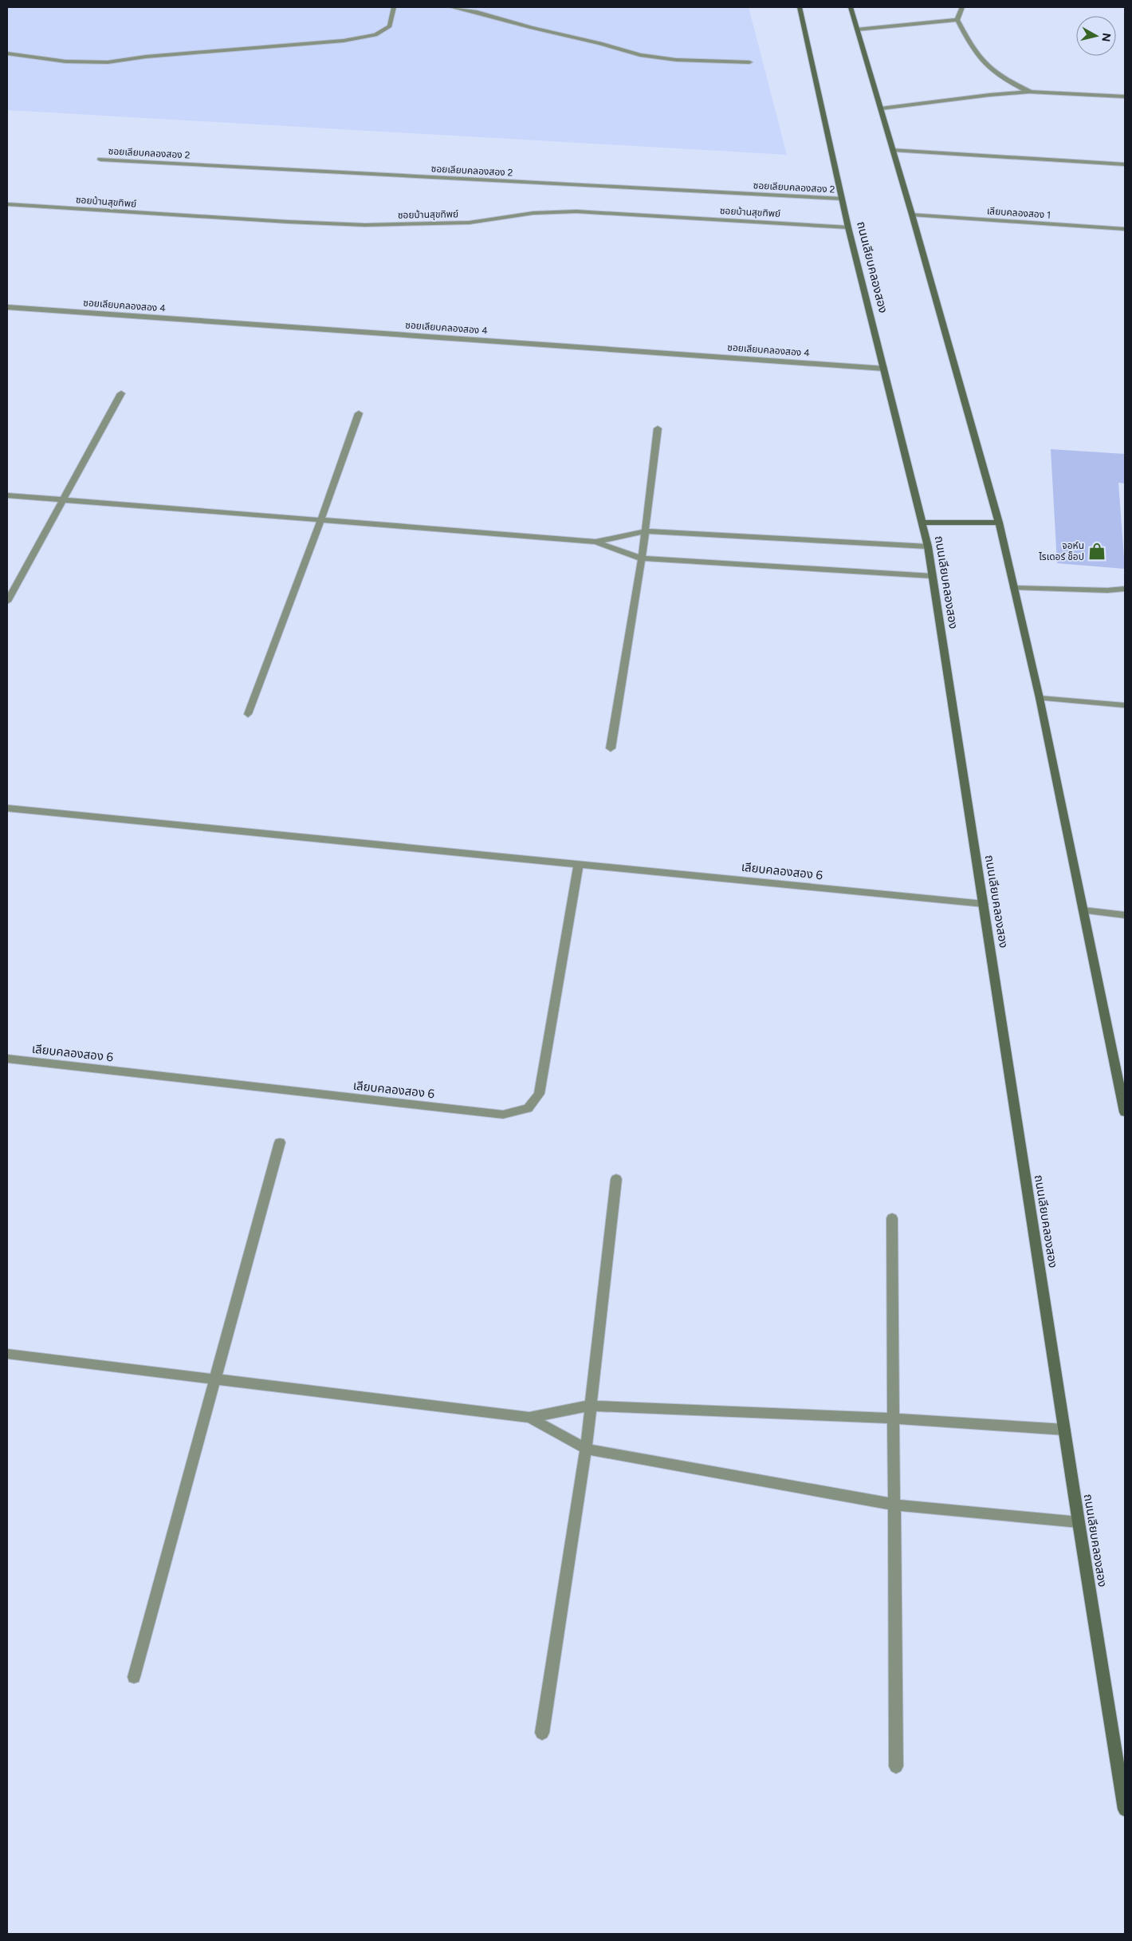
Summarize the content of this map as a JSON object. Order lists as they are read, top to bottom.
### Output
{
  "streets": {
    "main road": ["ถนนเลียบคลองสอง"],
    "street": [
      "ซอยเลียบคลองสอง 2",
      "ซอยบ้านสุขทิพย์",
      "เลียบคลองสอง 1",
      "ซอยเลียบคลองสอง 4",
      "เลียบคลองสอง 6"
    ]
  },
  "crossings": [
    ["ซอยเลียบคลองสอง 2", "ถนนเลียบคลองสอง"],
    ["ซอยบ้านสุขทิพย์", "ถนนเลียบคลองสอง"],
    ["ถนนเลียบคลองสอง", "ซอยเลียบคลองสอง 4"],
    ["ถนนเลียบคลองสอง", "เลียบคลองสอง 6"]
  ],
  "places": {
    "shop": ["จอห์น ไรเดอร์ ช็อป"]
  },
  "north": "right"
}
